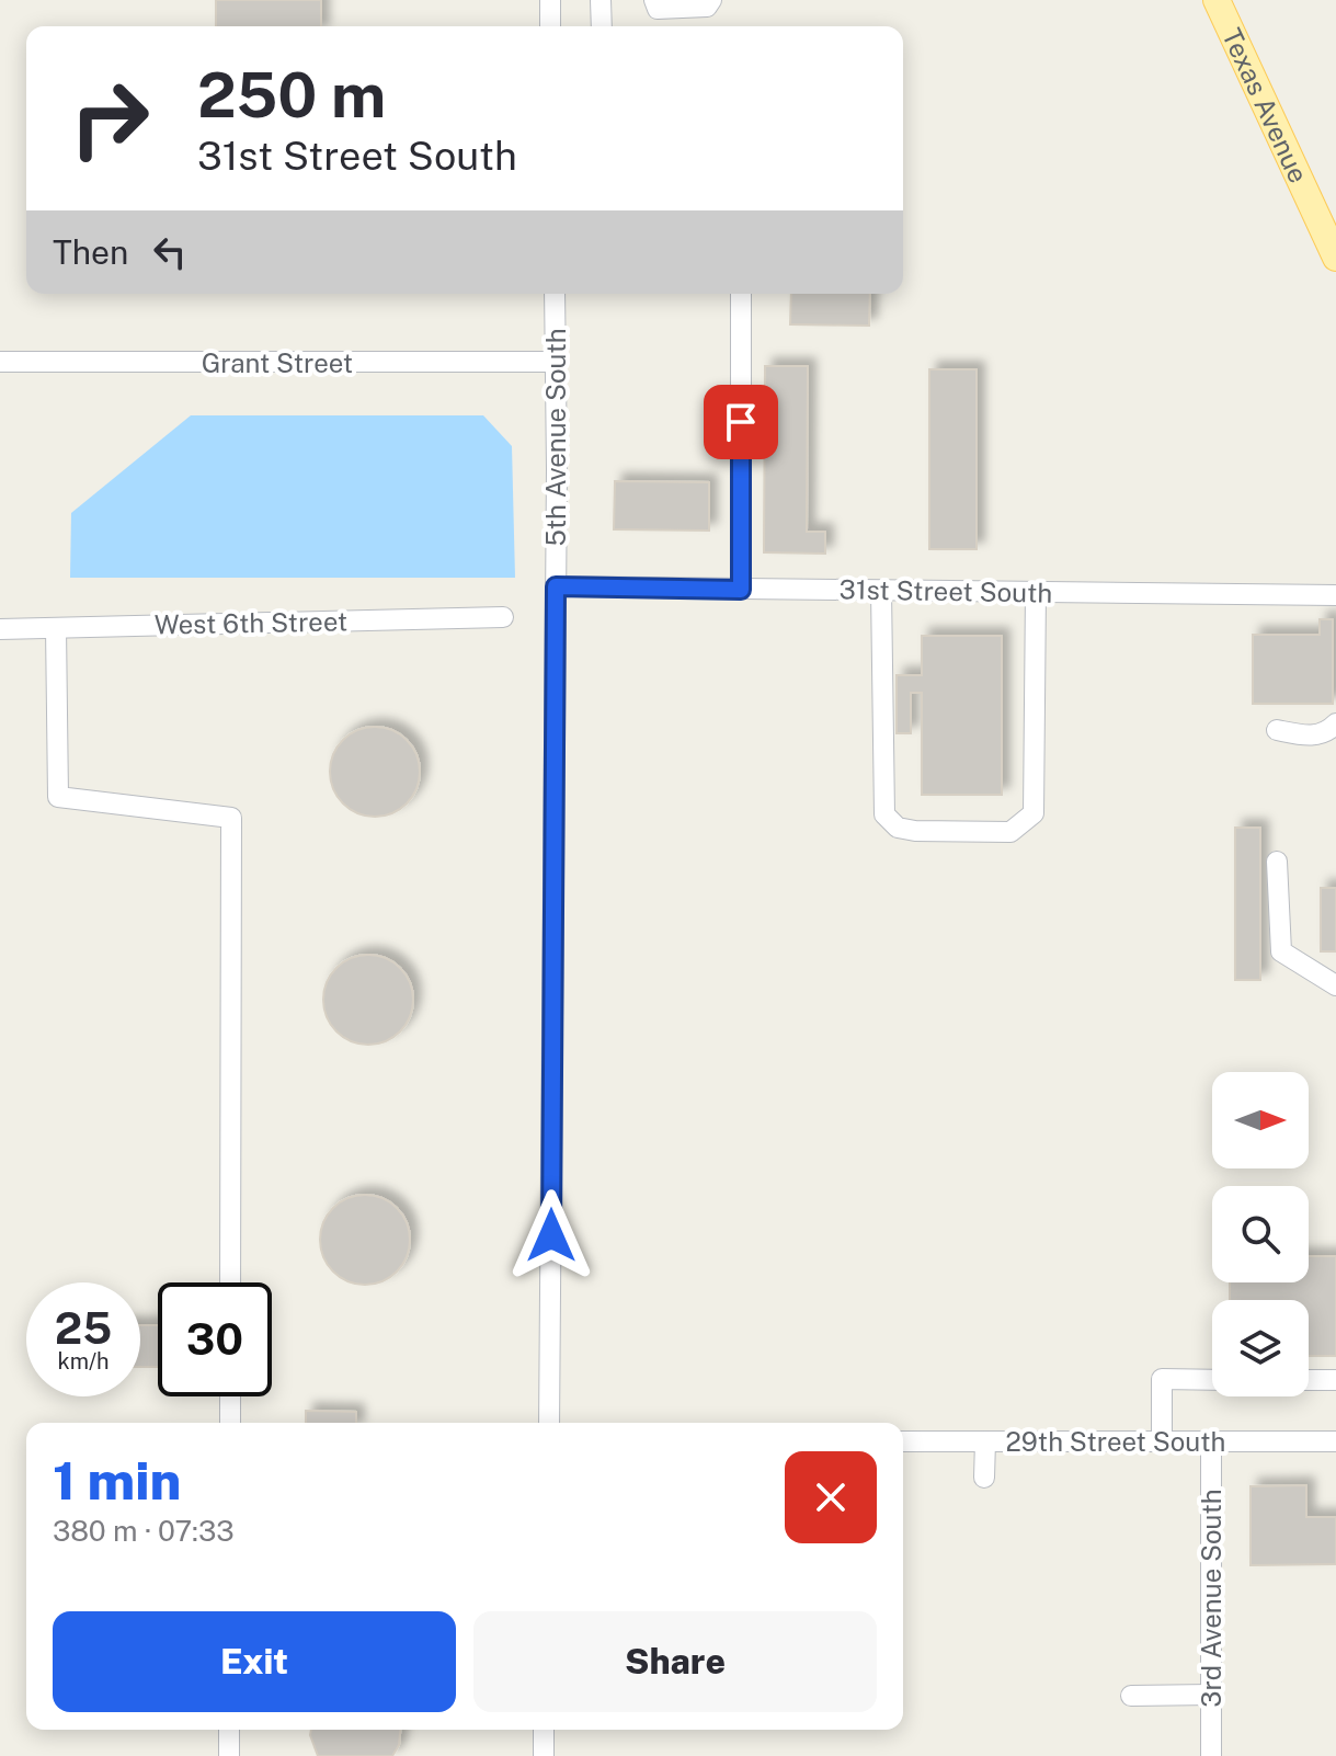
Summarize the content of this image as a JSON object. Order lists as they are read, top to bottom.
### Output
{
  "streets": {
    "main road": ["Texas Avenue"],
    "street": [
      "Grant Street",
      "5th Avenue South",
      "31st Street South",
      "West 6th Street",
      "29th Street South",
      "3rd Avenue South"
    ]
  },
  "crossings": [
    ["Grant Street", "5th Avenue South"],
    ["5th Avenue South", "31st Street South"],
    ["29th Street South", "3rd Avenue South"]
  ],
  "north": "right",
  "page": {
    "turn": ["250 m", "31st Street South"],
    "then": "Then",
    "speed": "25 km/h",
    "limit": "30",
    "heading": ["1 min", "380 m · 07:33"],
    "buttons": ["Exit", "Share"]
  }
}
